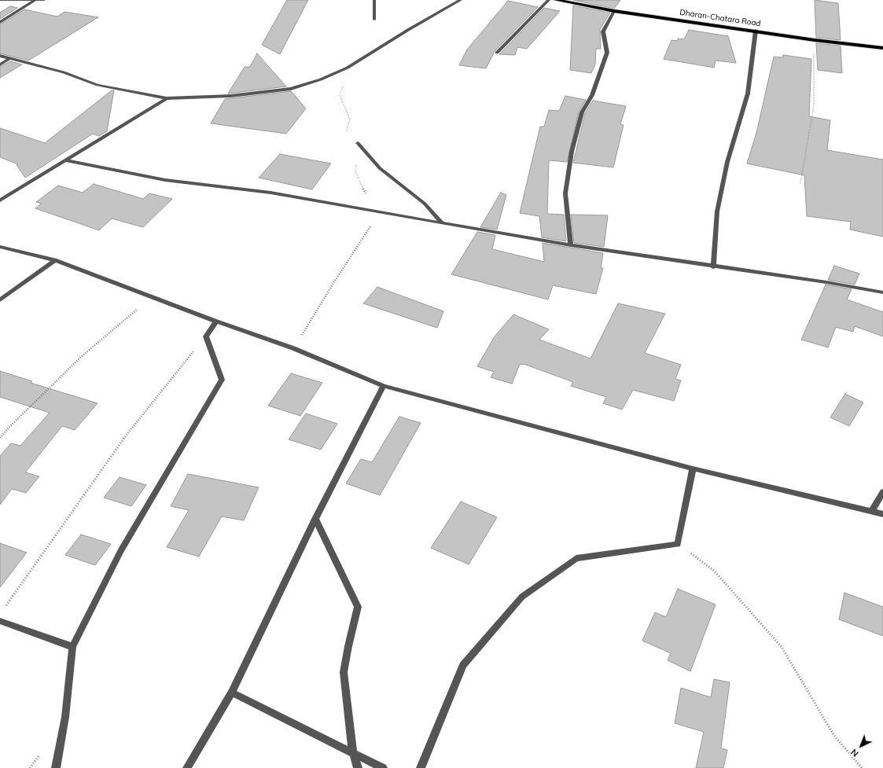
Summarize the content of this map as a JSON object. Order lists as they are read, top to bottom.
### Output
{
  "streets": {
    "main road": ["Dharan-Chatara Road"]
  },
  "north": "bottom left"
}
